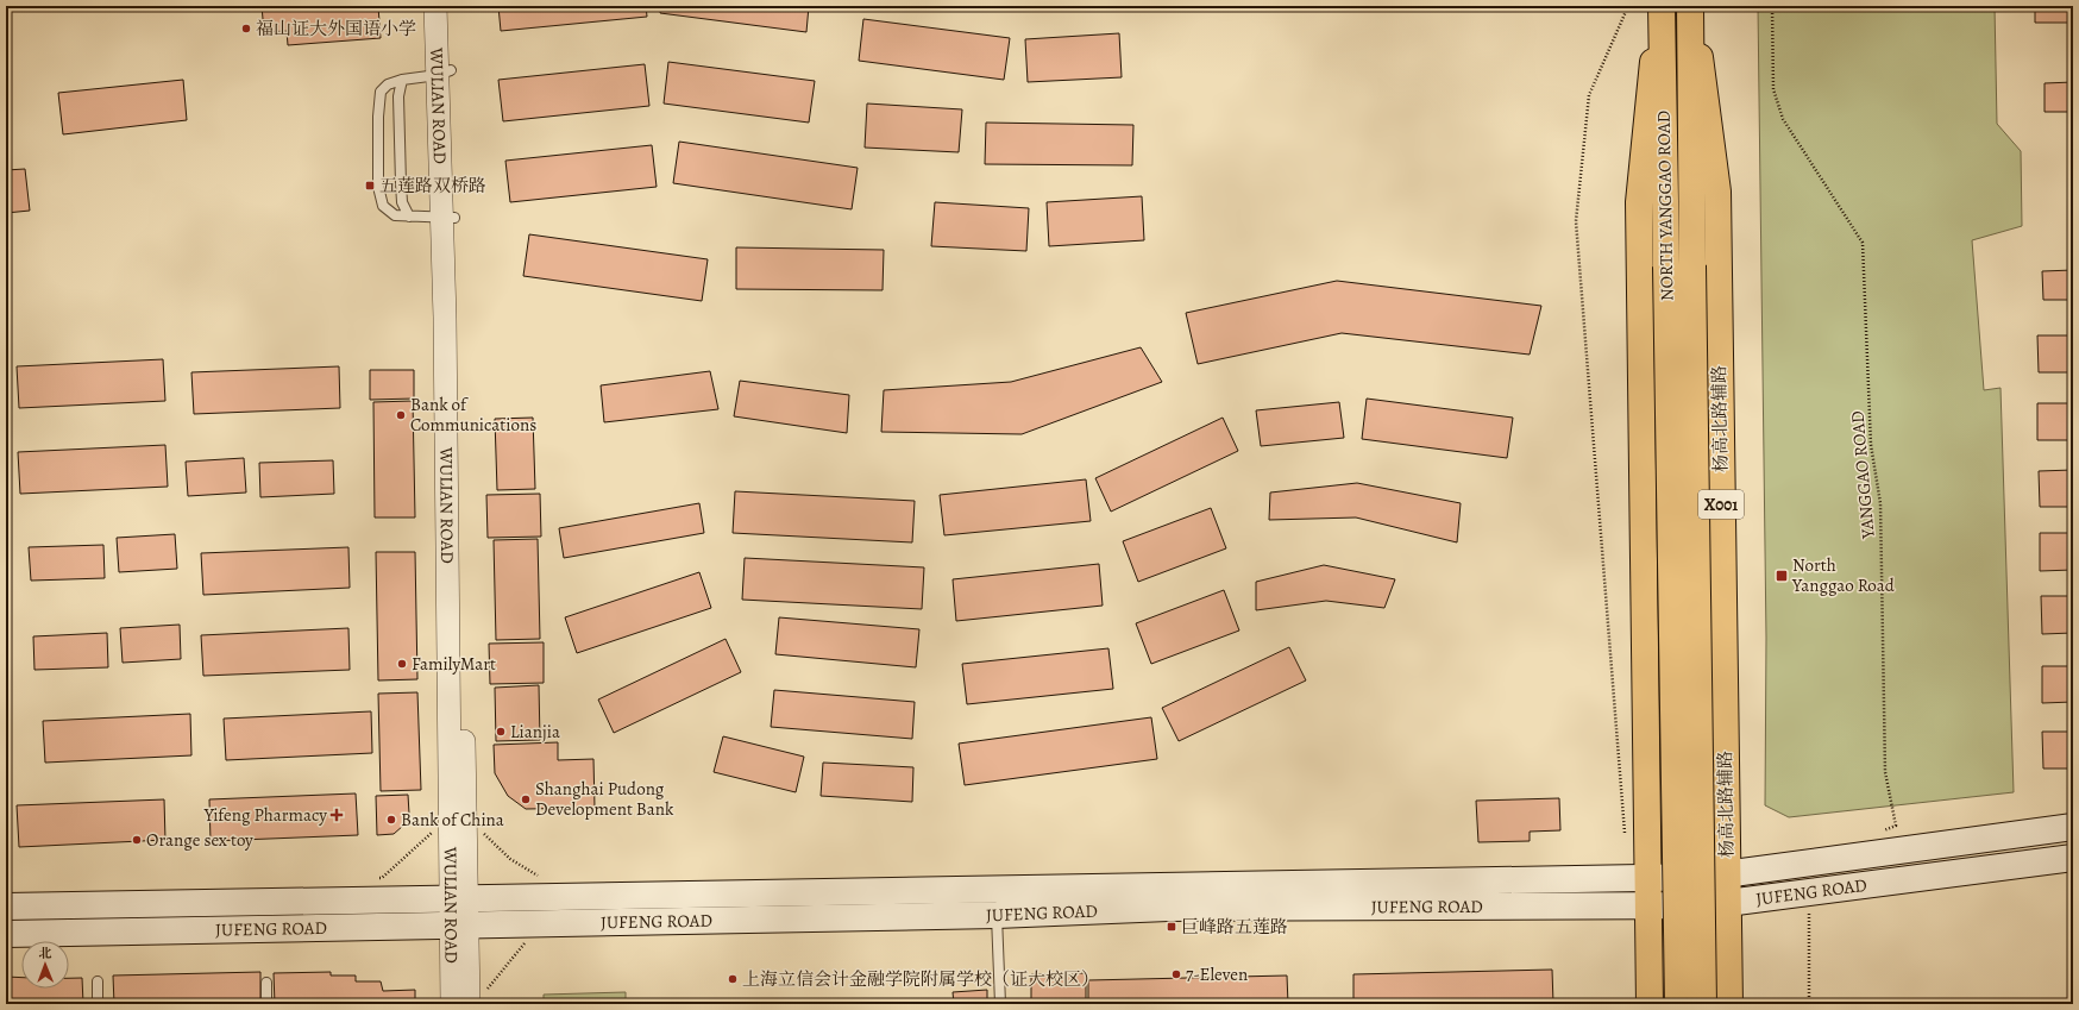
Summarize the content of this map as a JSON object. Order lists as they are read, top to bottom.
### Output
{
  "streets": {
    "main road": [
      "NORTH YANGGAO ROAD",
      "杨高北路辅路",
      "X001",
      "JUFENG ROAD"
    ],
    "street": ["WULIAN ROAD"],
    "path": ["YANGGAO ROAD"]
  },
  "crossings": [
    ["WULIAN ROAD", "JUFENG ROAD"],
    ["NORTH YANGGAO ROAD", "杨高北路辅路"],
    ["杨高北路辅路", "JUFENG ROAD"]
  ],
  "places": {
    "other": [
      "福山证大外国语小学",
      "Bank of Communications",
      "FamilyMart",
      "Lianjia",
      "Shanghai Pudong Development Bank",
      "Bank of China",
      "Orange sex toy",
      "7-Eleven",
      "上海立信会计金融学院附属学校（证大校区）"
    ],
    "transit": ["五莲路双桥路", "North Yanggao Road", "巨峰路五莲路"],
    "health": ["Yifeng Pharmacy"]
  },
  "north": "top"
}
